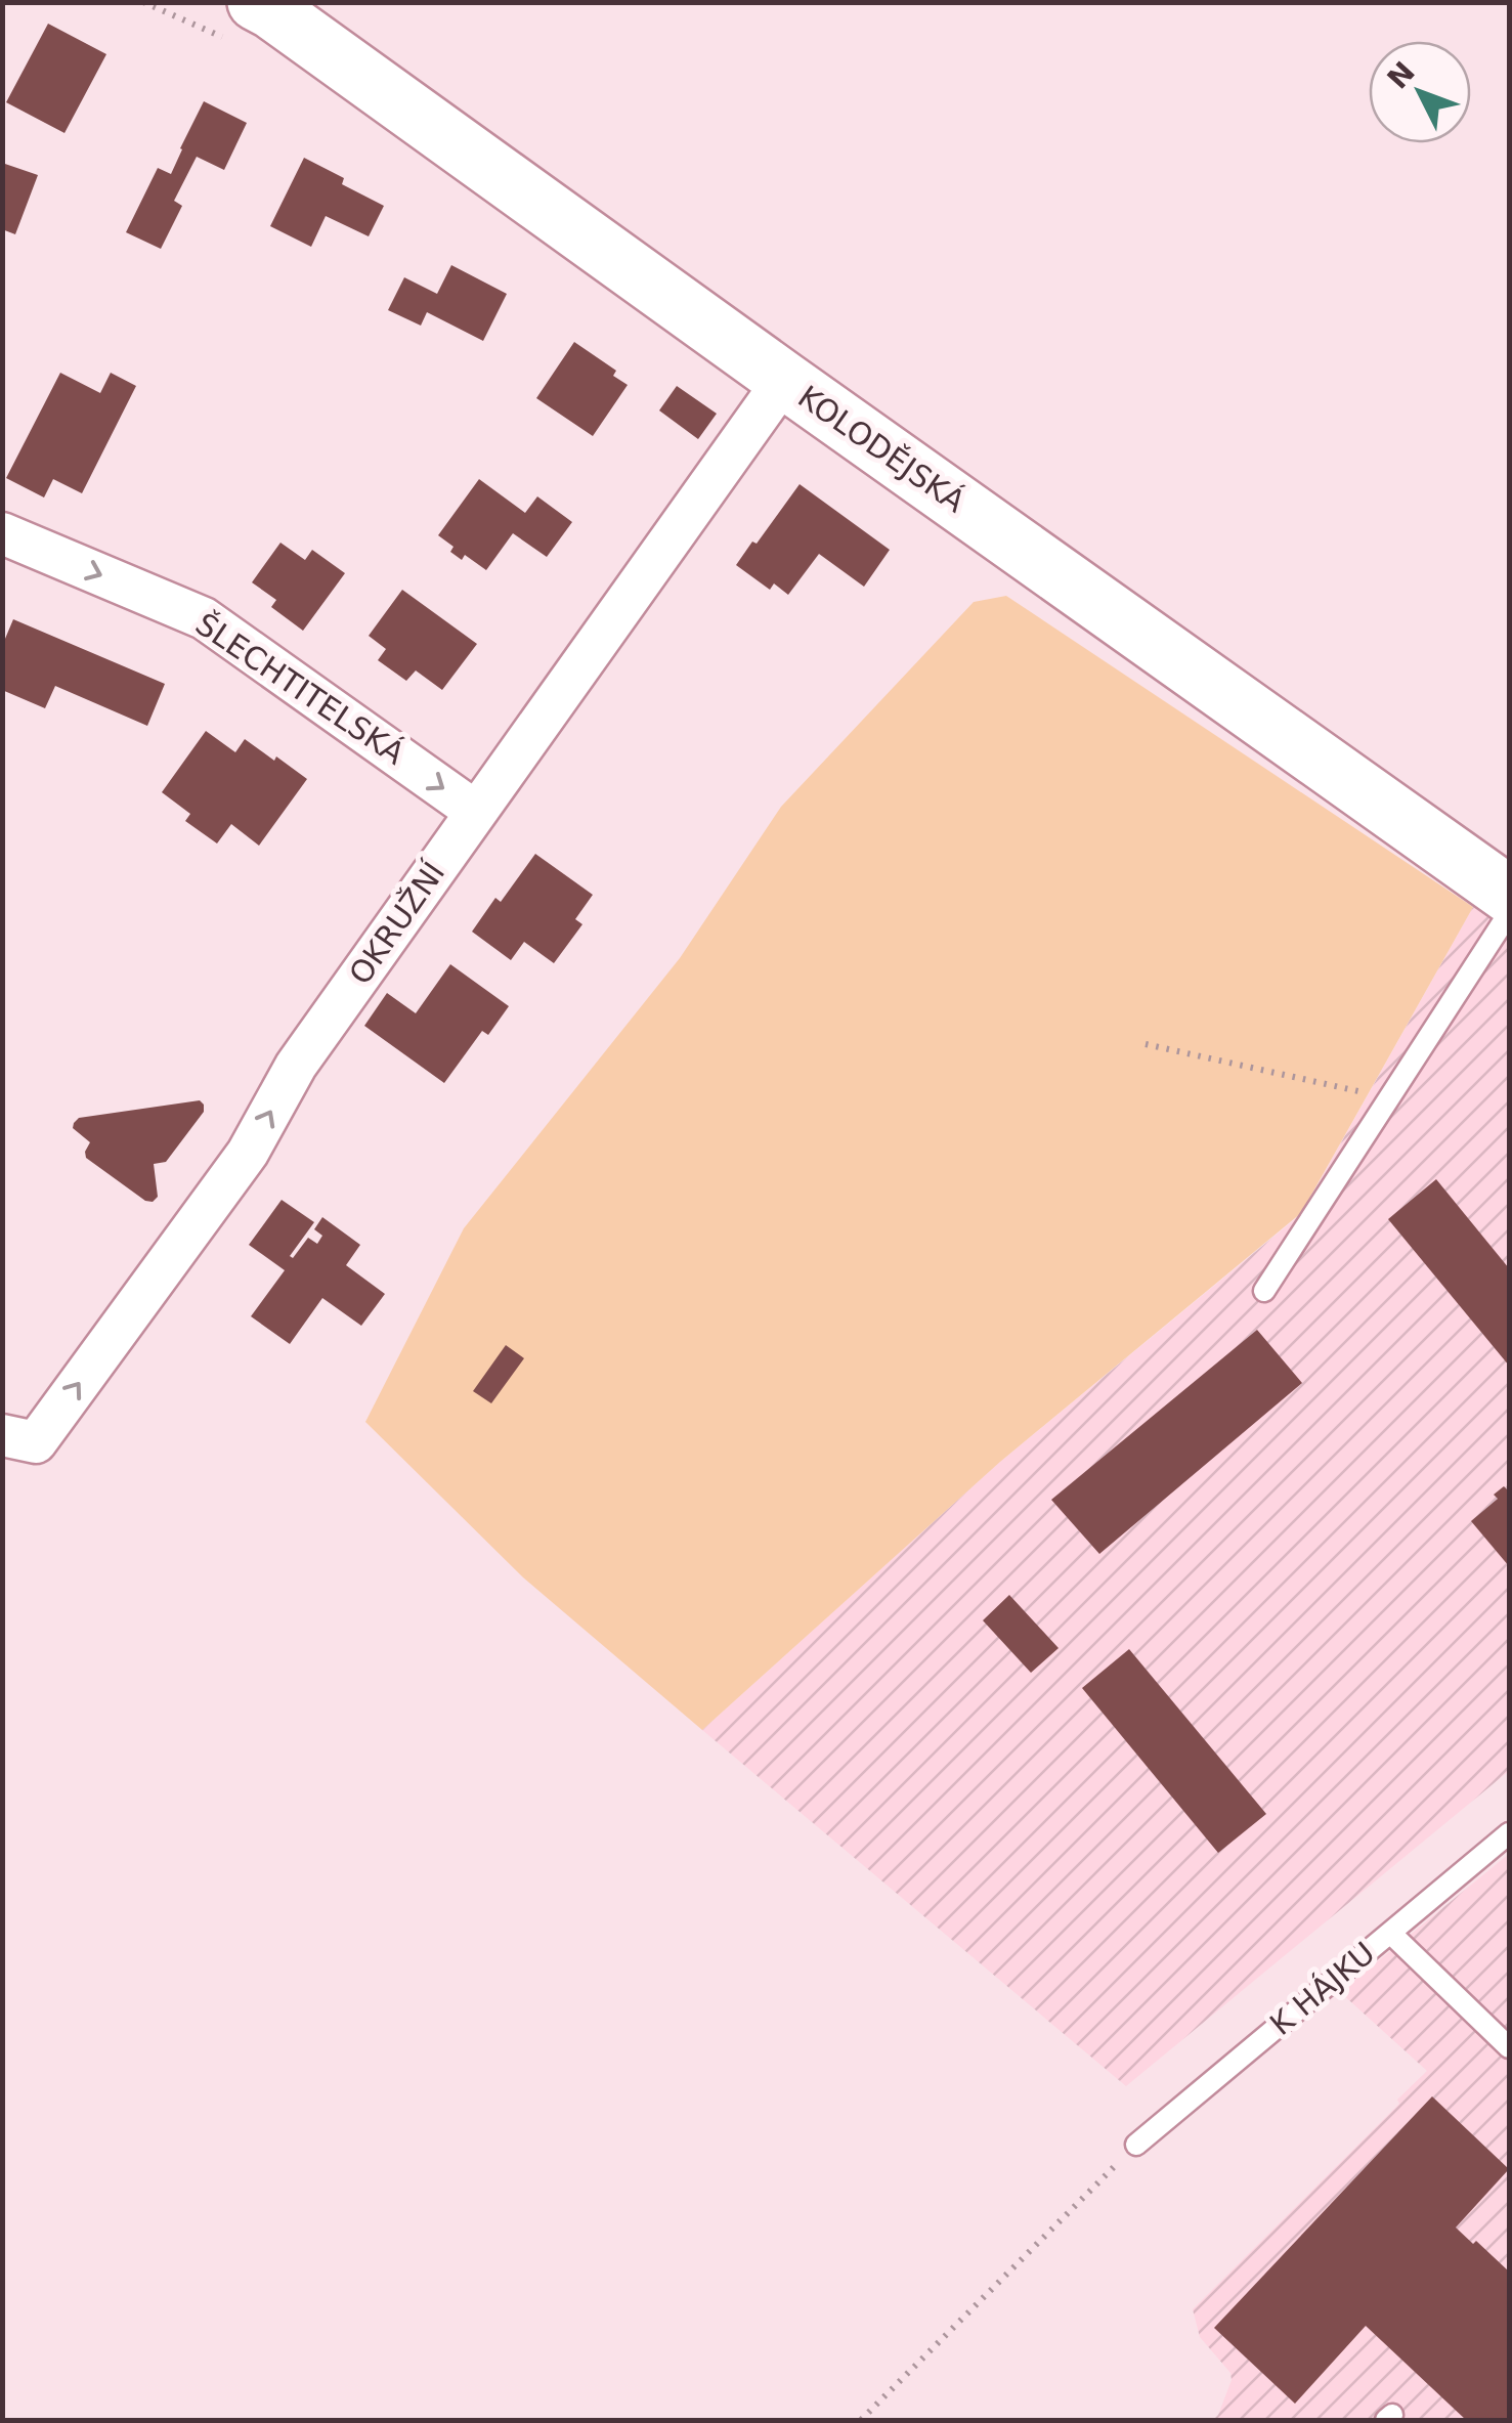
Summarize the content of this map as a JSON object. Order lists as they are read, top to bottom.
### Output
{
  "streets": {
    "street": ["KOLODĚJSKÁ", "ŠLECHTITELSKÁ", "OKRUŽNÍ"],
    "lane": ["K HÁJKU"]
  },
  "crossings": [
    ["KOLODĚJSKÁ", "OKRUŽNÍ"],
    ["ŠLECHTITELSKÁ", "OKRUŽNÍ"]
  ],
  "one_way": ["ŠLECHTITELSKÁ", "OKRUŽNÍ"],
  "north": "top left"
}
